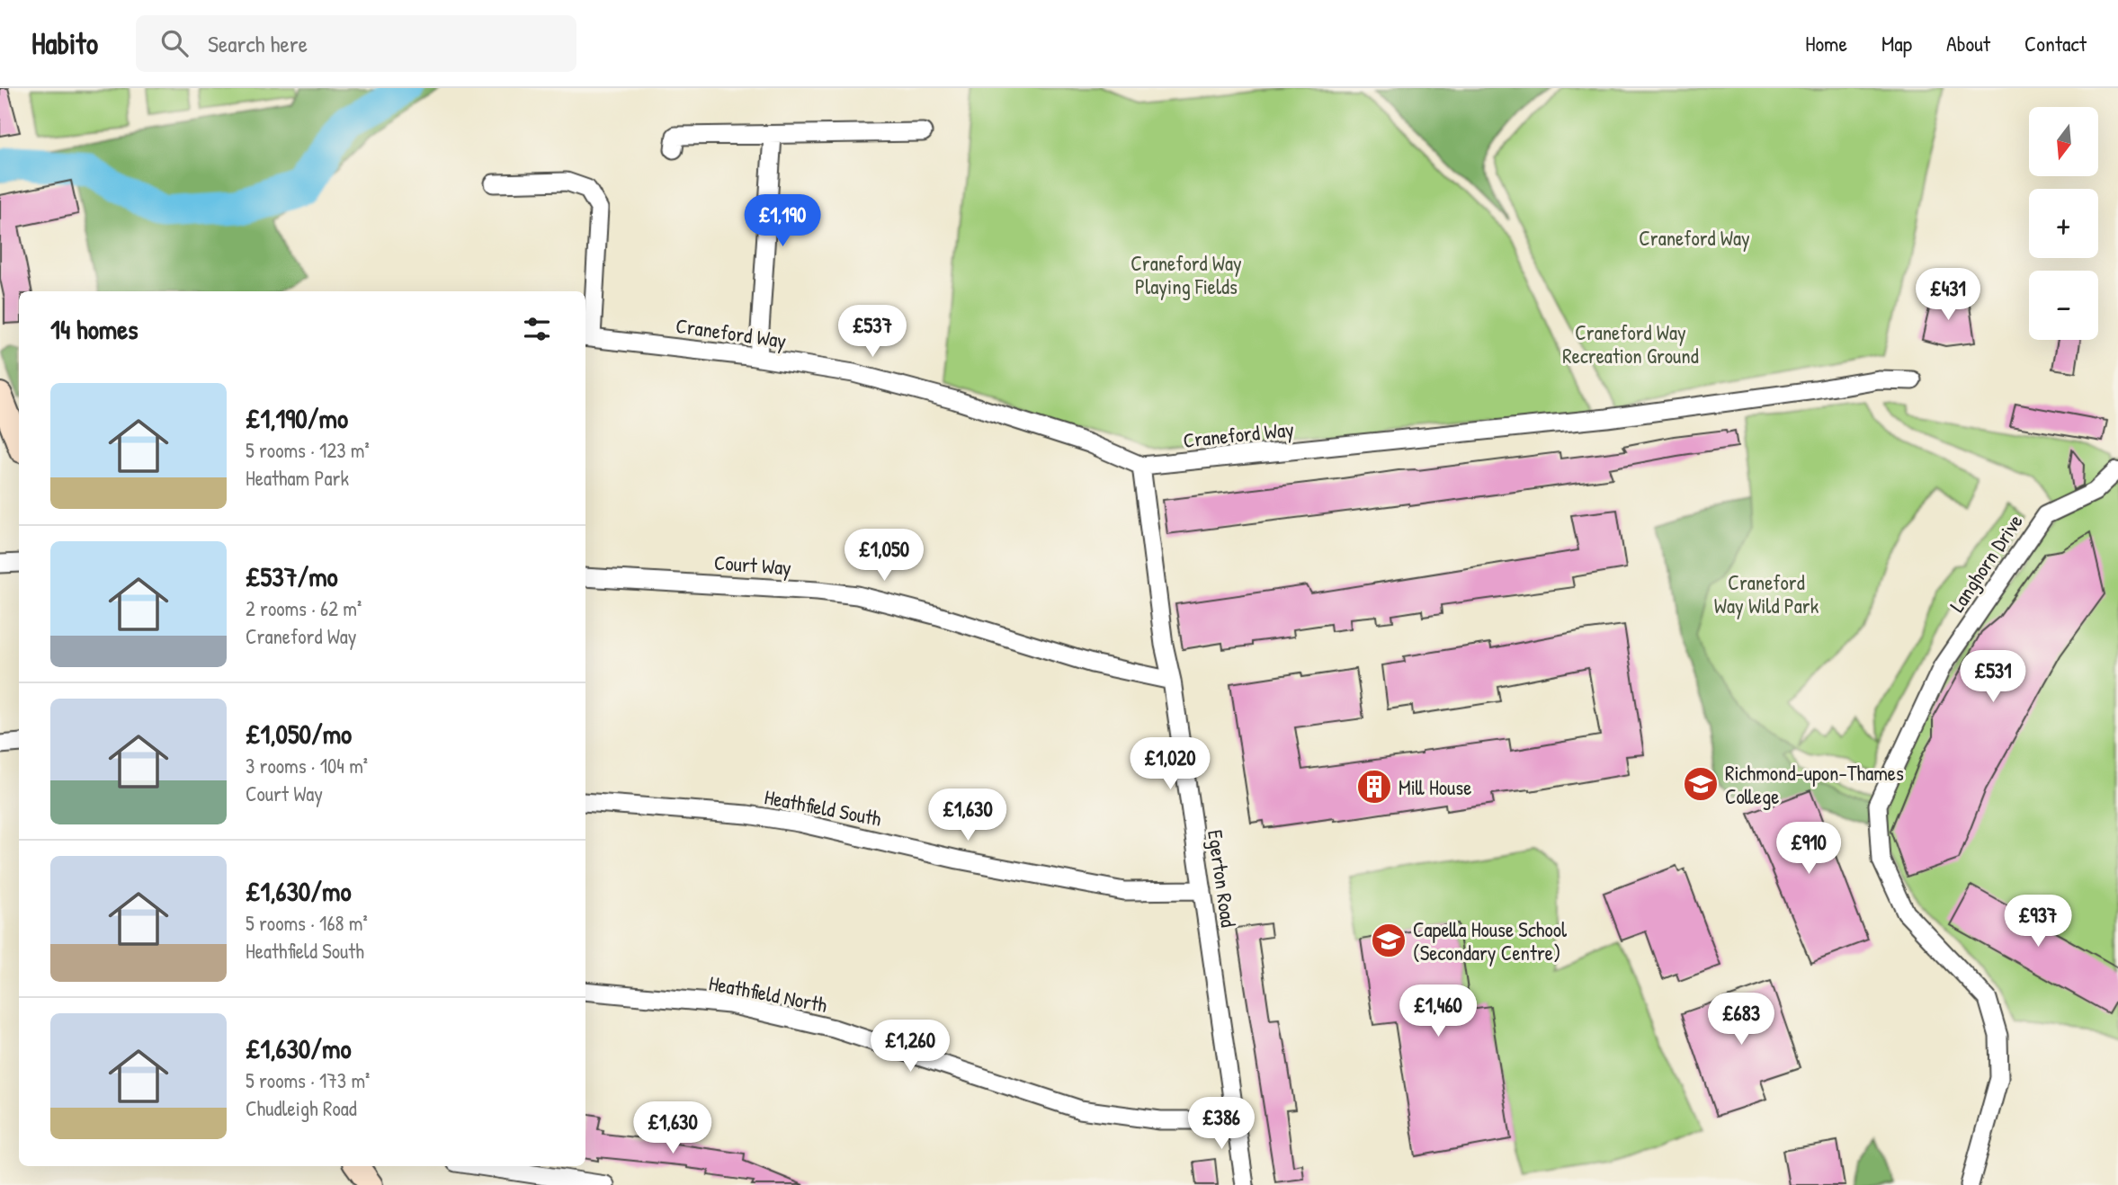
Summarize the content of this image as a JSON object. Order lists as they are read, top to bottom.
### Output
{
  "streets": {
    "street": [
      "Craneford Way",
      "Langhorn Drive",
      "Court Way",
      "Heathfield South",
      "Egerton Road",
      "Heathfield North"
    ]
  },
  "crossings": [
    ["Craneford Way", "Egerton Road"],
    ["Court Way", "Egerton Road"],
    ["Heathfield South", "Egerton Road"],
    ["Egerton Road", "Heathfield North"]
  ],
  "parks": [
    "Craneford Way",
    "Craneford Way Playing Fields",
    "Craneford Way Recreation Ground",
    "Craneford Way Wild Park"
  ],
  "places": {
    "school or university": ["Richmond-upon-Thames College", "Capella House School (Secondary Centre)"],
    "building": ["Mill House"]
  },
  "north": "bottom",
  "page": {
    "header": "Habito",
    "search": "Search here",
    "nav": [
      "Home",
      "Map",
      "About",
      "Contact"
    ],
    "map_buttons": ["+", "−"],
    "price": [
      "£1,190",
      "£431",
      "£537",
      "£1,050",
      "£531",
      "£1,020",
      "£1,630",
      "£910",
      "£937",
      "£1,460",
      "£683",
      "£1,260",
      "£386",
      "£1,630"
    ],
    "heading": "14 homes",
    "list": [
      {
        "name": "£1,190/mo",
        "note": "5 rooms · 123 m² · Heatham Park"
      },
      {
        "name": "£537/mo",
        "note": "2 rooms · 62 m² · Craneford Way"
      },
      {
        "name": "£1,050/mo",
        "note": "3 rooms · 104 m² · Court Way"
      },
      {
        "name": "£1,630/mo",
        "note": "5 rooms · 168 m² · Heathfield South"
      },
      {
        "name": "£1,630/mo",
        "note": "5 rooms · 173 m² · Chudleigh Road"
      }
    ]
  }
}
